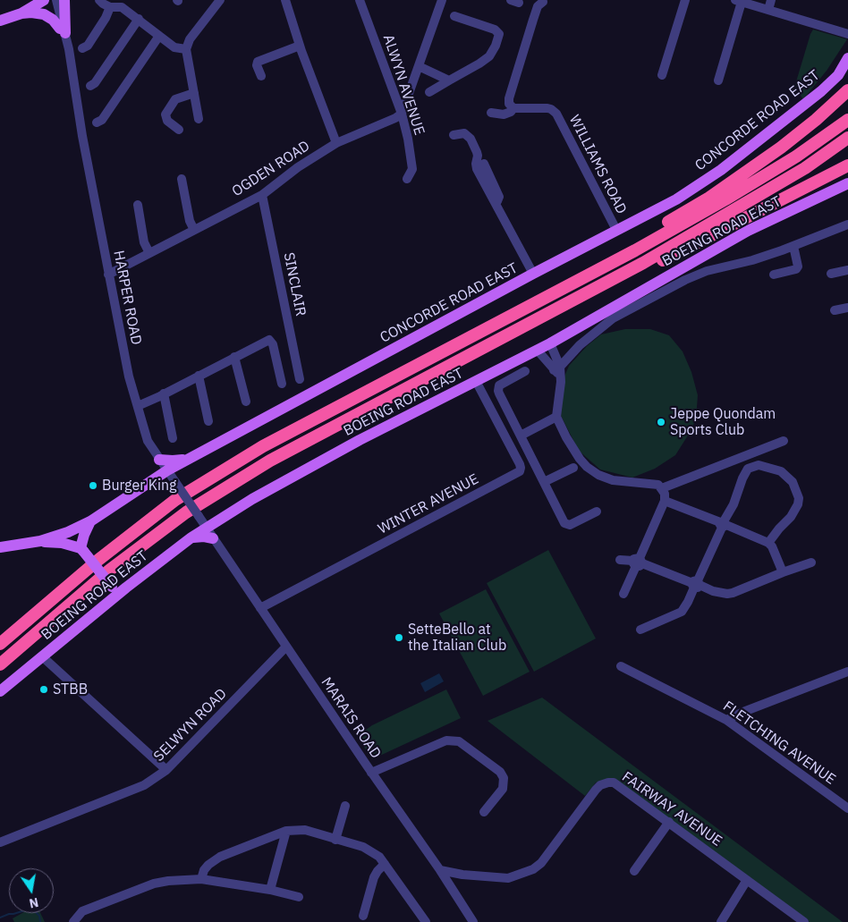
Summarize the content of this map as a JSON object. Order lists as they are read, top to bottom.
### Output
{
  "streets": {
    "main road": ["CONCORDE ROAD EAST", "BOEING ROAD EAST"],
    "street": [
      "ALWYN AVENUE",
      "WILLIAMS ROAD",
      "OGDEN ROAD",
      "SINCLAIR",
      "HARPER ROAD",
      "WINTER AVENUE",
      "MARAIS ROAD",
      "SELWYN ROAD",
      "FLETCHING AVENUE",
      "FAIRWAY AVENUE"
    ]
  },
  "crossings": [
    ["ALWYN AVENUE", "OGDEN ROAD"],
    ["CONCORDE ROAD EAST", "WILLIAMS ROAD"],
    ["CONCORDE ROAD EAST", "HARPER ROAD"],
    ["OGDEN ROAD", "SINCLAIR"],
    ["OGDEN ROAD", "HARPER ROAD"],
    ["BOEING ROAD EAST", "HARPER ROAD"],
    ["BOEING ROAD EAST", "WINTER AVENUE"],
    ["BOEING ROAD EAST", "MARAIS ROAD"],
    ["HARPER ROAD", "MARAIS ROAD"],
    ["WINTER AVENUE", "MARAIS ROAD"],
    ["MARAIS ROAD", "SELWYN ROAD"],
    ["MARAIS ROAD", "FAIRWAY AVENUE"]
  ],
  "places": [
    "Jeppe Quondam Sports Club",
    "Burger King",
    "SetteBello at the Italian Club",
    "STBB"
  ],
  "north": "bottom"
}
